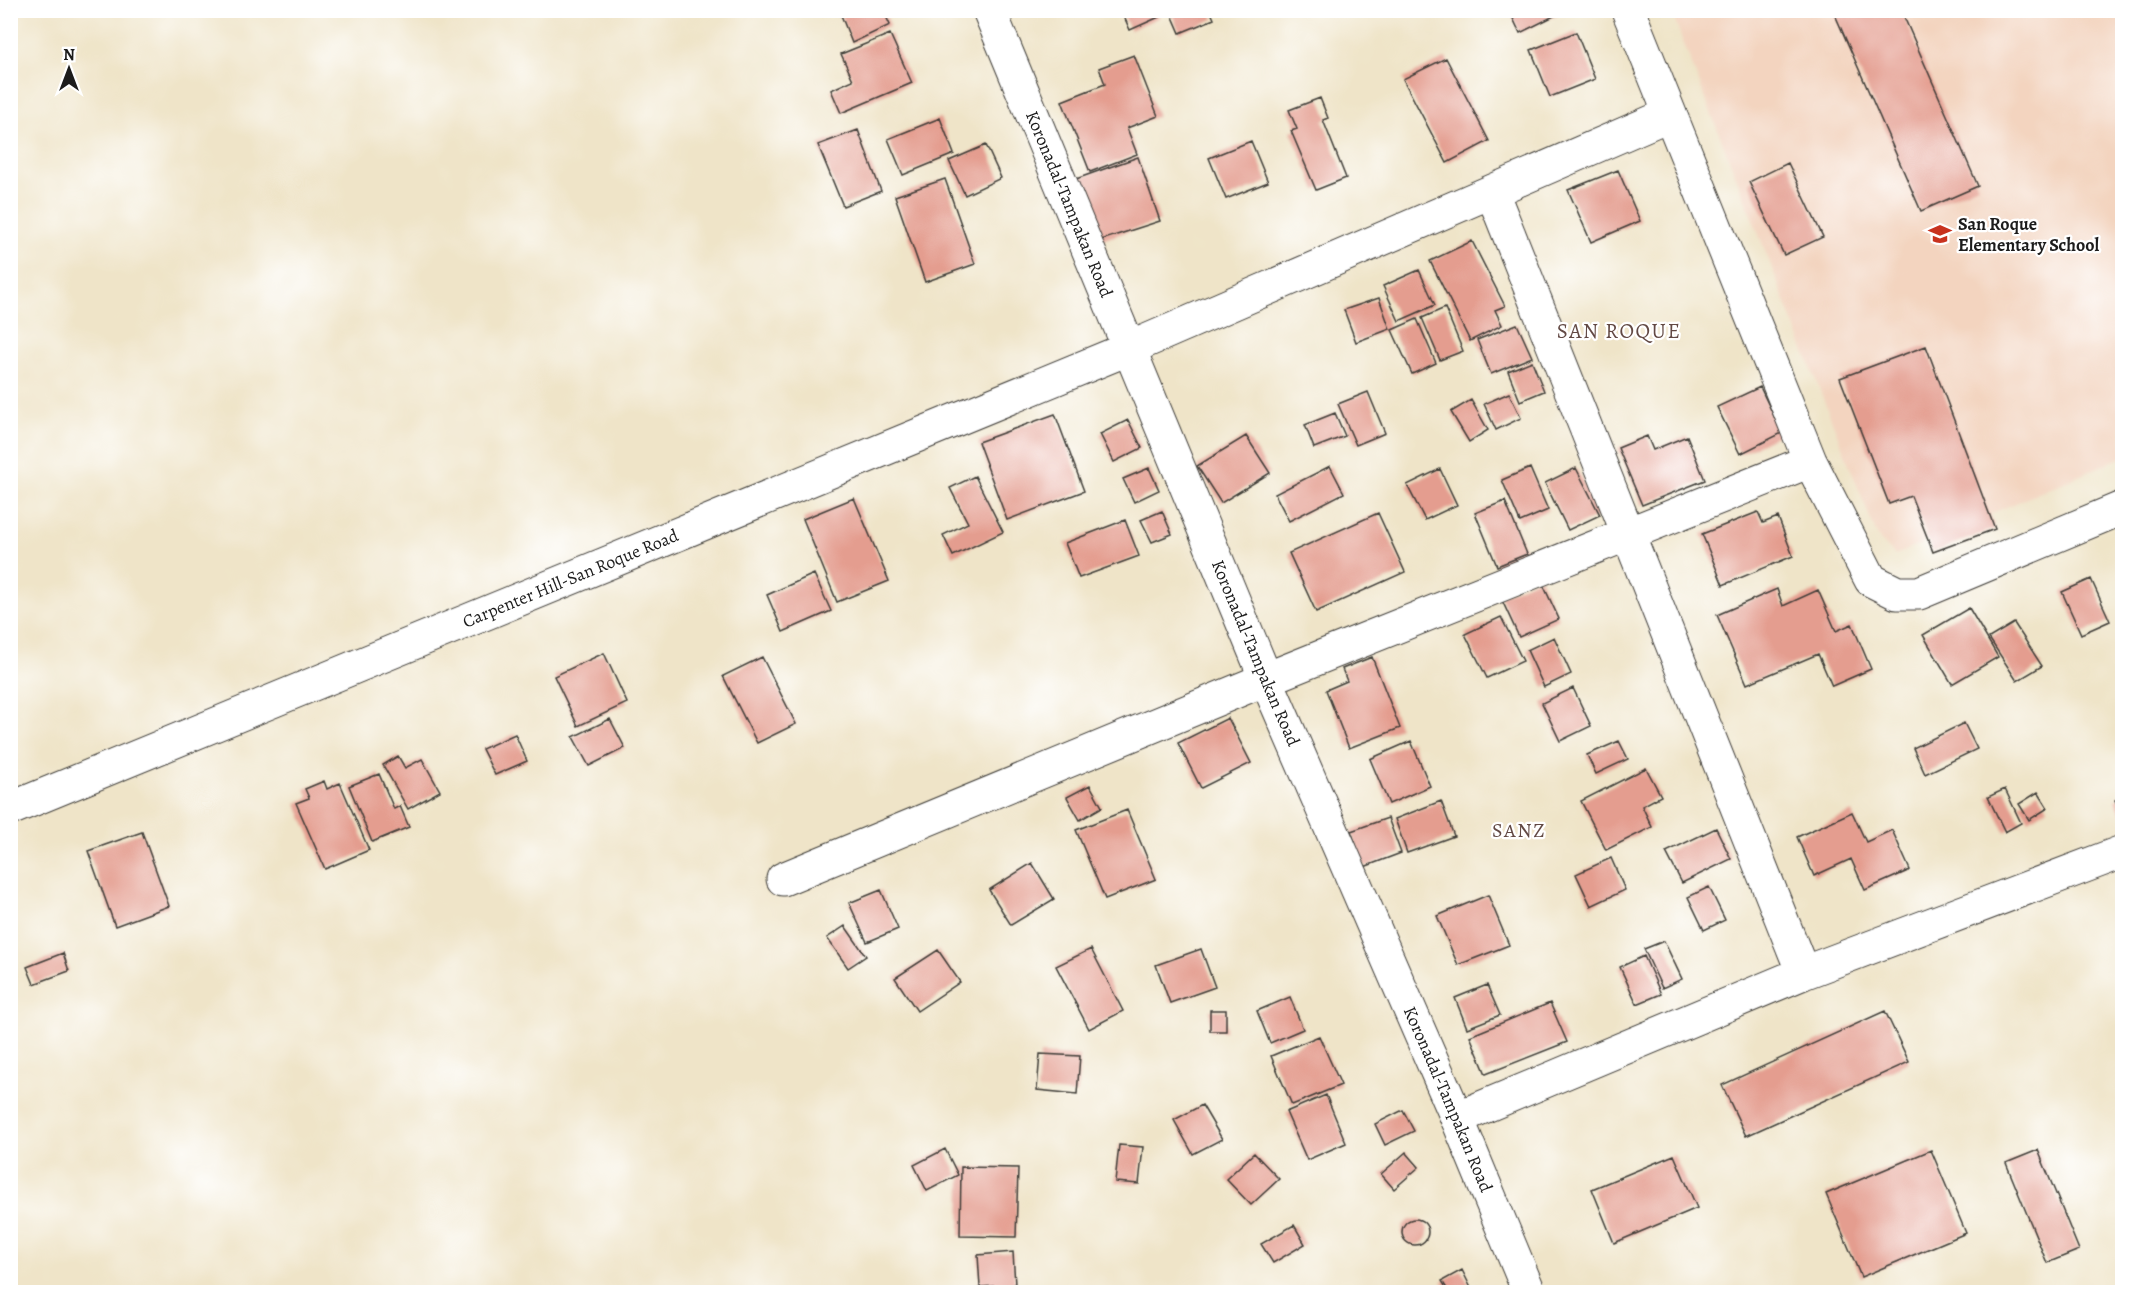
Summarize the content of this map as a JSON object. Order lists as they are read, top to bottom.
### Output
{
  "streets": {
    "street": ["Koronadal-Tampakan Road", "Carpenter Hill-San Roque Road"]
  },
  "crossings": [
    ["Koronadal-Tampakan Road", "Carpenter Hill-San Roque Road"]
  ],
  "districts": ["SAN ROQUE", "SANZ"],
  "places": {
    "school or university": ["San Roque Elementary School"]
  },
  "north": "top"
}
